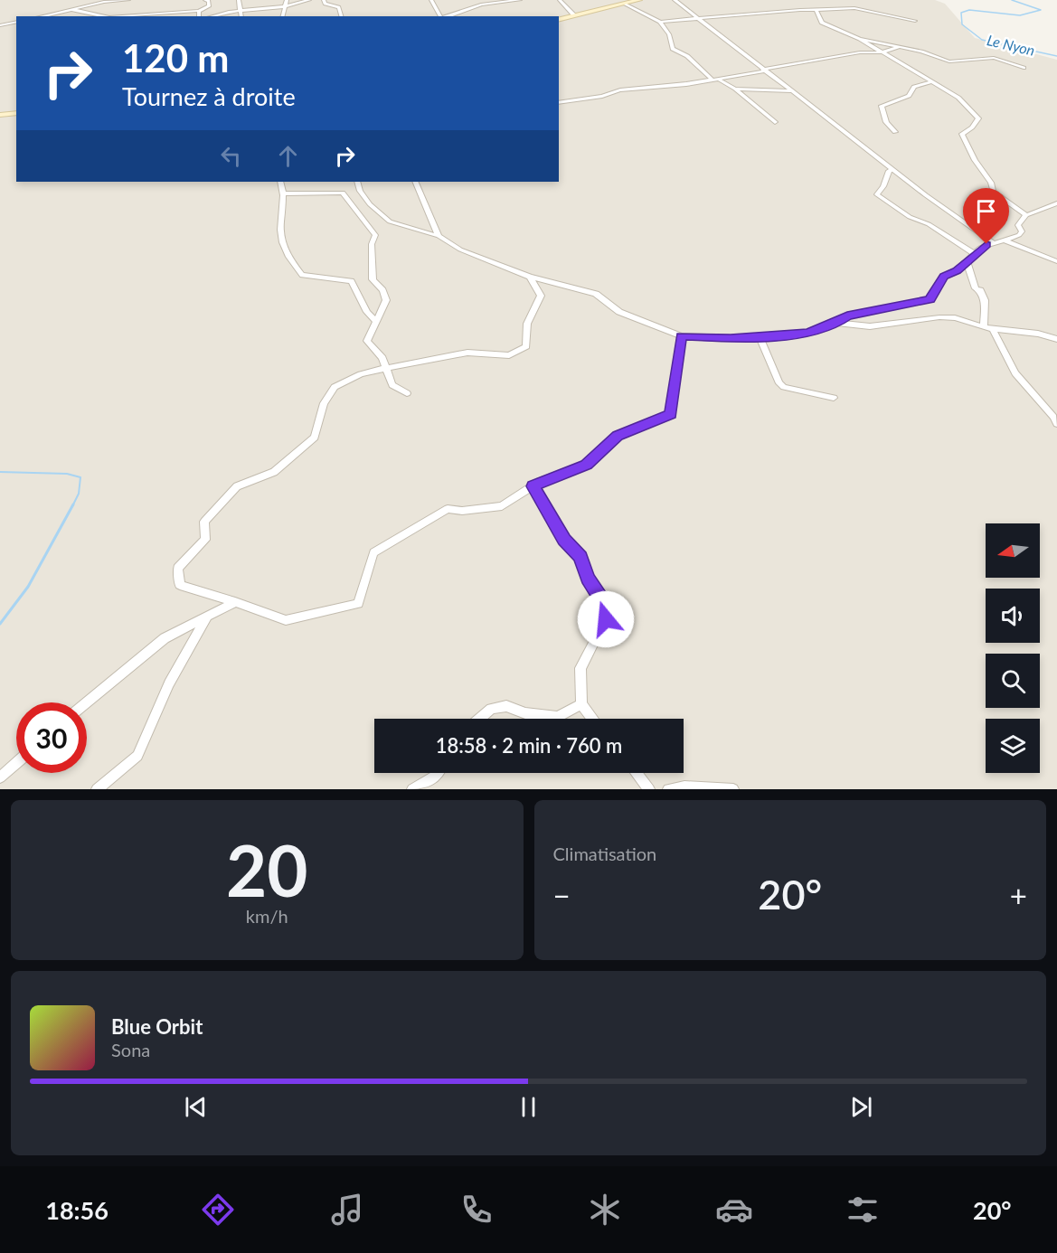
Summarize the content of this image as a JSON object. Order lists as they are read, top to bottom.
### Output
{
  "water": ["Le Nyon"],
  "north": "left",
  "page": {
    "turn": ["120 m", "Tournez à droite"],
    "limit": "30",
    "trip": "18:58 · 2 min · 760 m",
    "tile": [
      ["20", "km/h"],
      "Climatisation"
    ],
    "heat": ["−", "20°", "+"],
    "song": ["Blue Orbit", "Sona"],
    "tabs": ["18:56", "20°"]
  }
}
